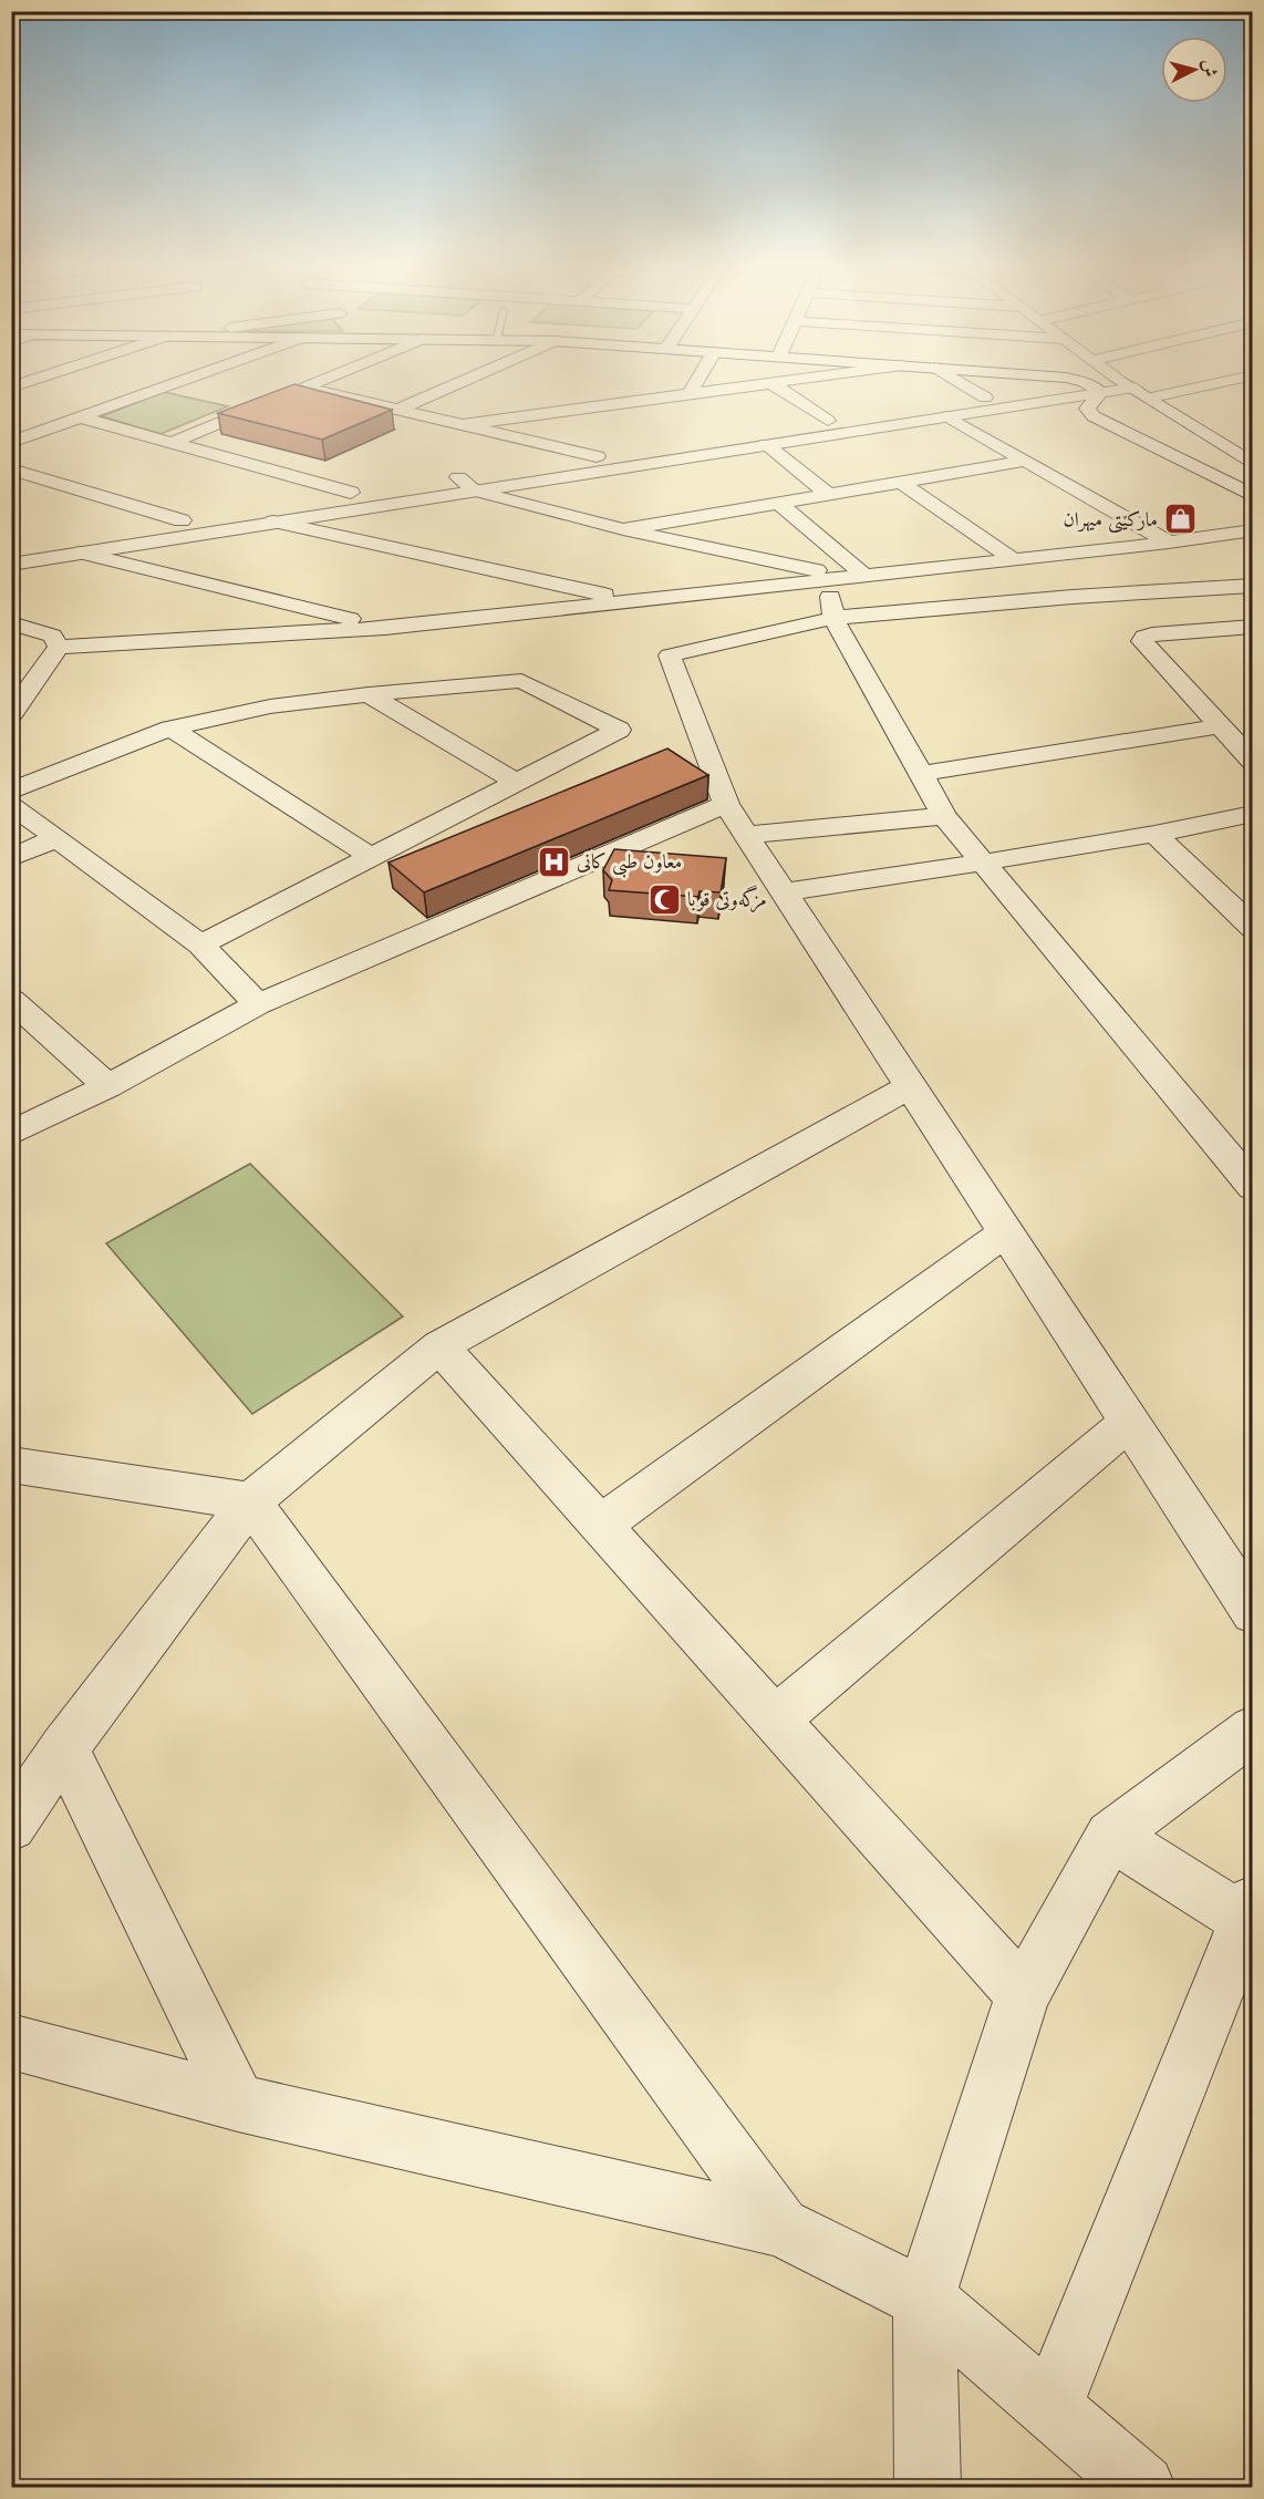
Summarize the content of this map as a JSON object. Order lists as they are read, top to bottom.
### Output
{
  "places": {
    "shop": ["مارکێتی میهران"],
    "hospital": ["معاون طبی کانی"],
    "mosque": ["مزگەوتی قوبا"]
  },
  "north": "right"
}
